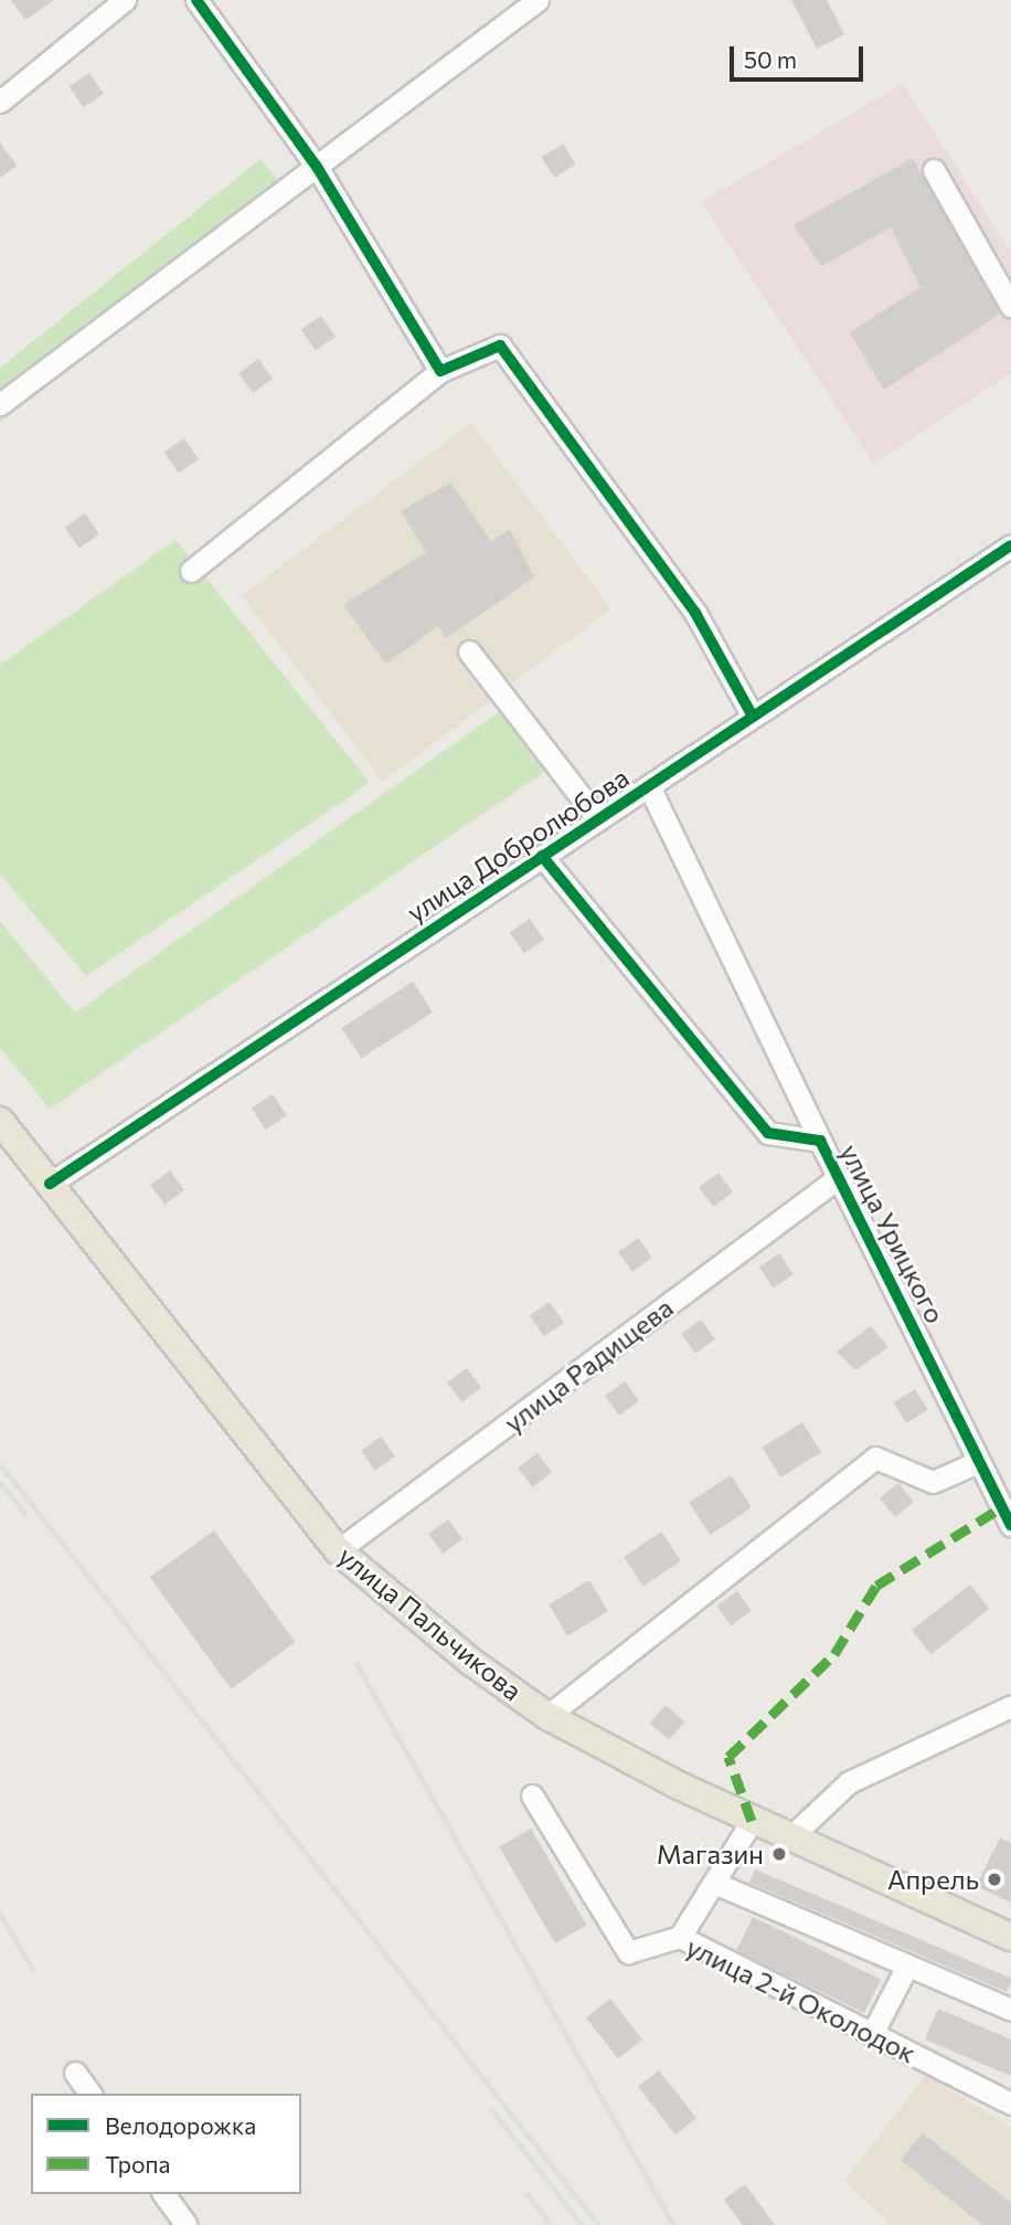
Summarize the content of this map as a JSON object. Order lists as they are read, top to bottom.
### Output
{
  "streets": {
    "main road": ["улица Пальчикова"],
    "street": [
      "улица Добролюбова",
      "улица Урицкого",
      "улица Радищева",
      "улица 2-й Околодок"
    ]
  },
  "crossings": [
    ["улица Добролюбова", "улица Урицкого"],
    ["улица Добролюбова", "улица Пальчикова"],
    ["улица Урицкого", "улица Радищева"],
    ["улица Радищева", "улица Пальчикова"]
  ],
  "places": ["Магазин", "Апрель"],
  "legend": ["Велодорожка", "Тропа"],
  "scale_bar": "50 m"
}
